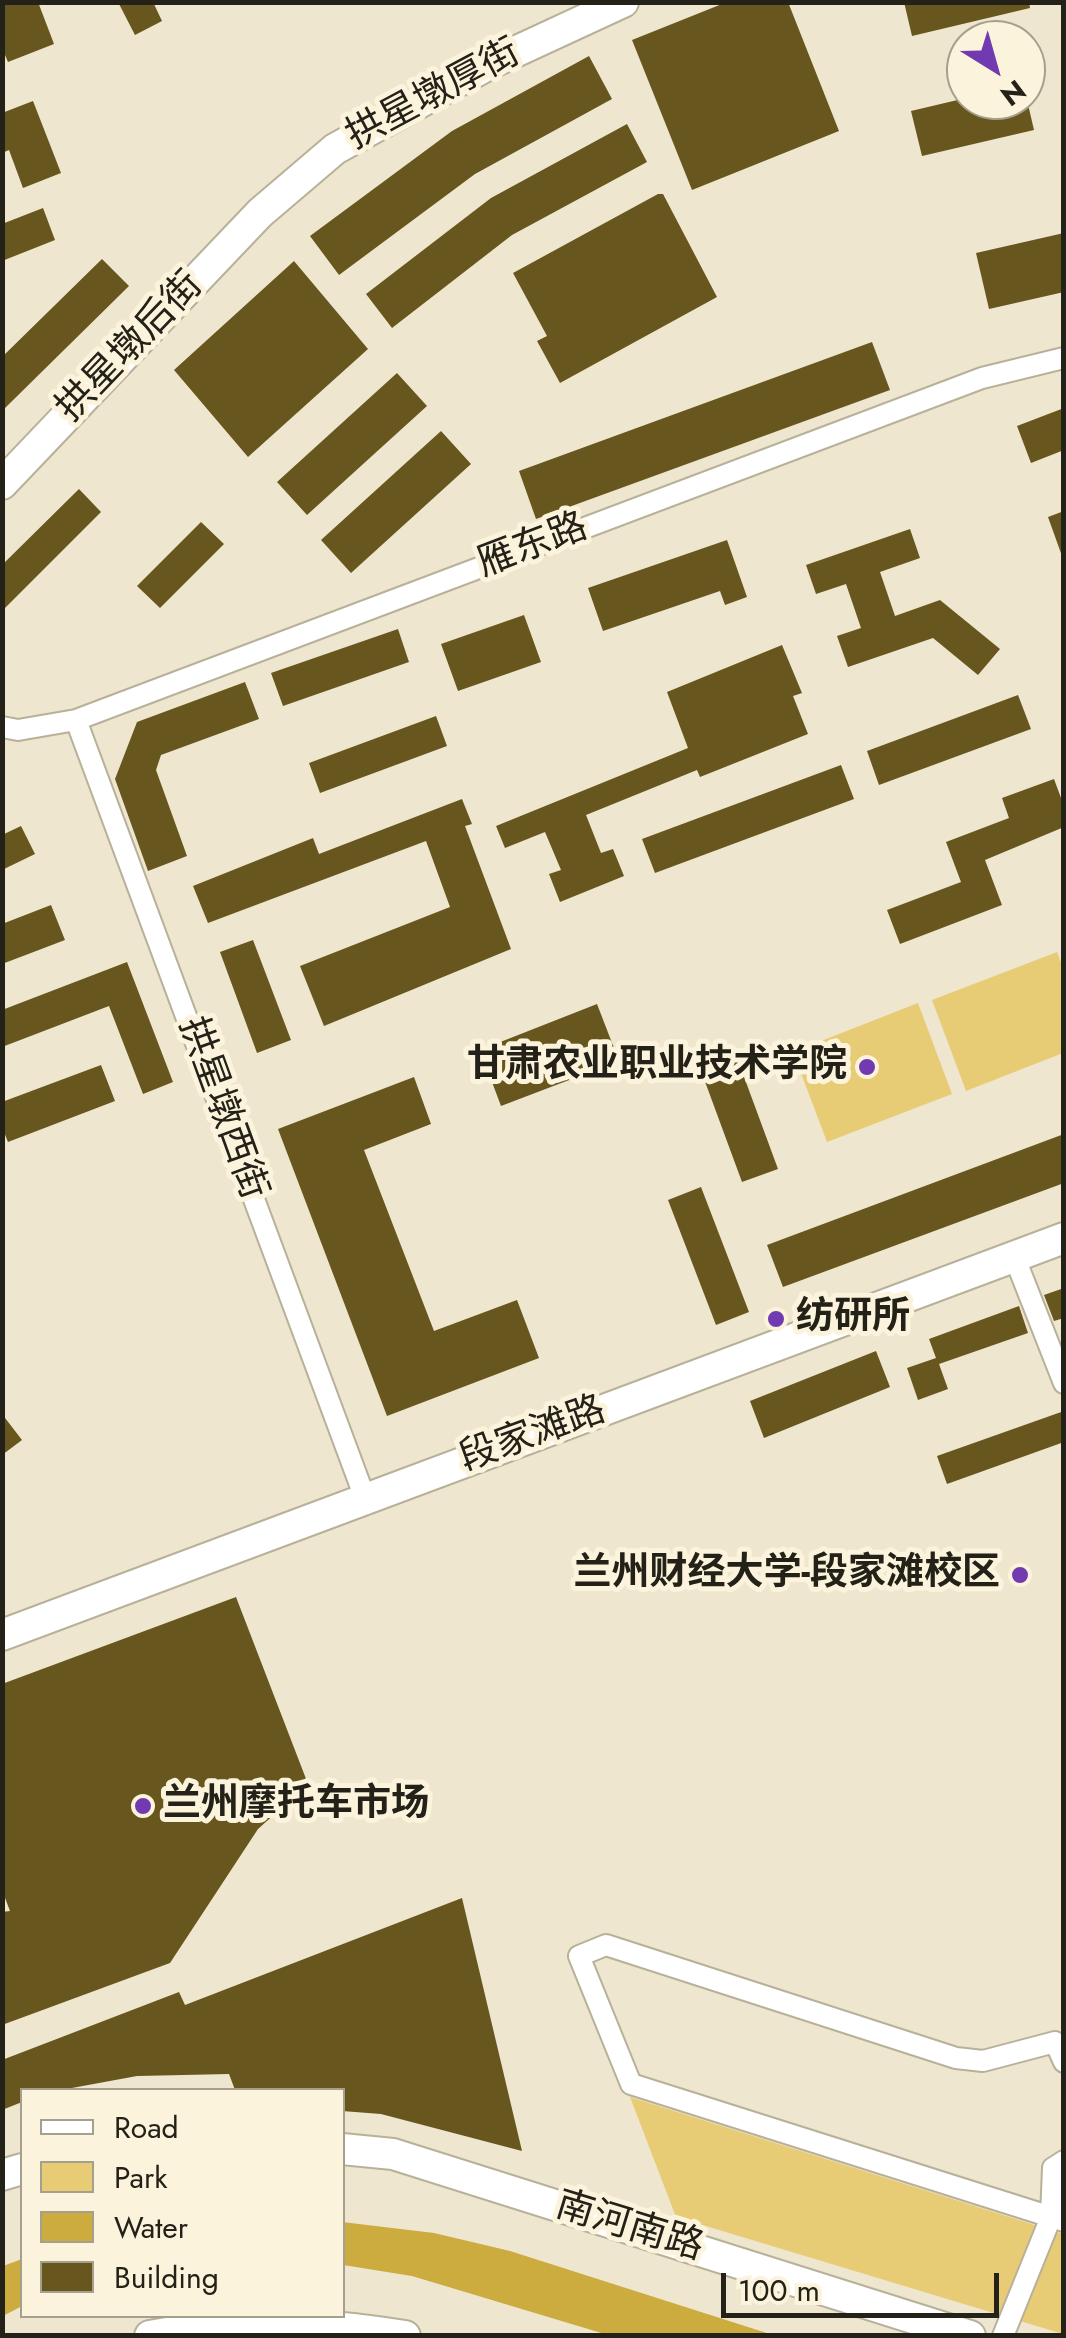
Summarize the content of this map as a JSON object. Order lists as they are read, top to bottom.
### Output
{
  "streets": {
    "street": [
      "拱星墩厚街",
      "拱星墩后街",
      "雁东路",
      "拱星墩西街",
      "段家滩路",
      "南河南路"
    ]
  },
  "crossings": [
    ["拱星墩厚街", "拱星墩后街"],
    ["雁东路", "拱星墩西街"],
    ["拱星墩西街", "段家滩路"]
  ],
  "places": [
    "甘肃农业职业技术学院",
    "纺研所",
    "兰州财经大学-段家滩校区",
    "兰州摩托车市场"
  ],
  "legend": [
    "Road",
    "Park",
    "Water",
    "Building"
  ],
  "scale_bar": "100 m",
  "north": "bottom right"
}
